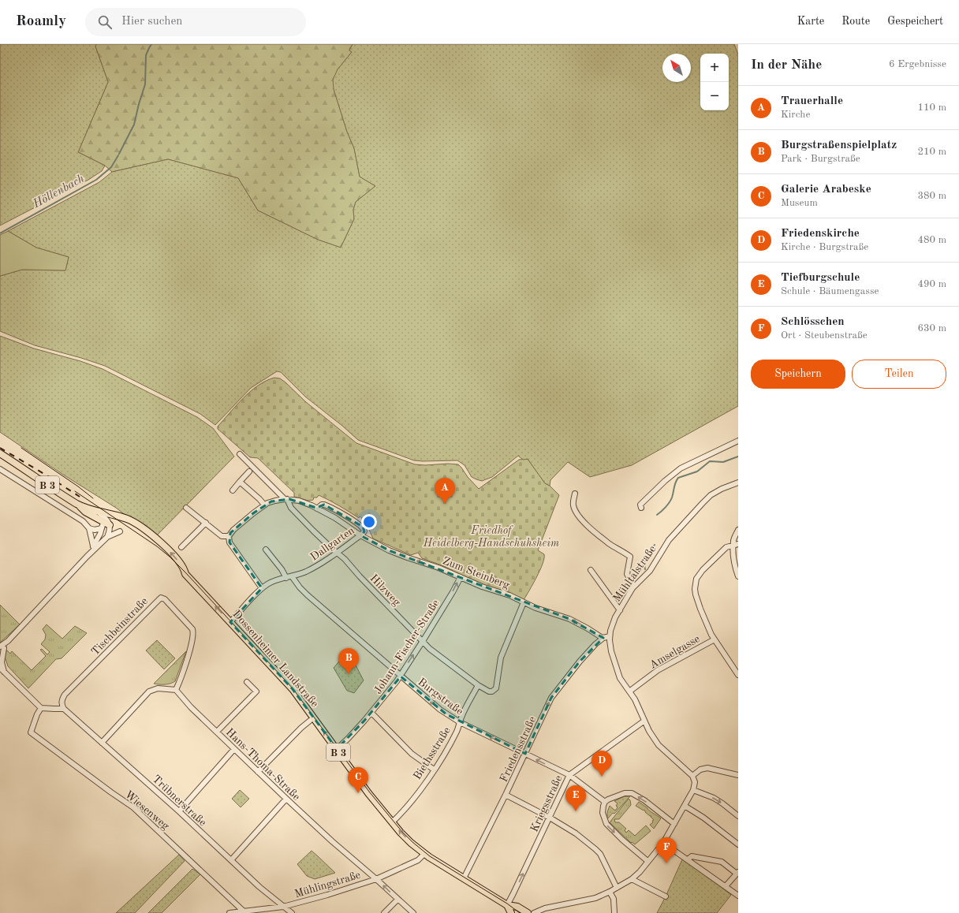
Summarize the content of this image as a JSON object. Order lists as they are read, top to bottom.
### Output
{
  "streets": {
    "main road": ["B 3", "Dossenheimer Landstraße"],
    "street": [
      "Dallgarten",
      "Zum Steinberg",
      "Mühltalstraße",
      "Hilzweg",
      "Tischbeinstraße",
      "Johann-Fischer-Straße",
      "Amselgasse",
      "Burgstraße",
      "Friedensstraße",
      "Biethsstraße",
      "Hans-Thoma-Straße",
      "Trübnerstraße",
      "Kriegsstraße",
      "Wiesenweg",
      "Mühlingstraße"
    ]
  },
  "crossings": [
    ["B 3", "Dossenheimer Landstraße"],
    ["B 3", "Kriegsstraße"],
    ["Dallgarten", "Zum Steinberg"],
    ["Dallgarten", "Hilzweg"],
    ["Dallgarten", "Burgstraße"],
    ["Zum Steinberg", "Hilzweg"],
    ["Zum Steinberg", "Johann-Fischer-Straße"],
    ["Zum Steinberg", "Friedensstraße"],
    ["Mühltalstraße", "Amselgasse"],
    ["Mühltalstraße", "Kriegsstraße"],
    ["Hilzweg", "Johann-Fischer-Straße"],
    ["Hilzweg", "Biethsstraße"],
    ["Tischbeinstraße", "Hans-Thoma-Straße"],
    ["Tischbeinstraße", "Trübnerstraße"],
    ["Johann-Fischer-Straße", "Dossenheimer Landstraße"],
    ["Johann-Fischer-Straße", "Burgstraße"],
    ["Dossenheimer Landstraße", "Friedensstraße"],
    ["Dossenheimer Landstraße", "Biethsstraße"],
    ["Dossenheimer Landstraße", "Kriegsstraße"],
    ["Dossenheimer Landstraße", "Mühlingstraße"],
    ["Burgstraße", "Friedensstraße"],
    ["Burgstraße", "Biethsstraße"],
    ["Burgstraße", "Kriegsstraße"],
    ["Hans-Thoma-Straße", "Mühlingstraße"],
    ["Trübnerstraße", "Mühlingstraße"],
    ["Wiesenweg", "Mühlingstraße"]
  ],
  "one_way": [
    "Zum Steinberg",
    "Johann-Fischer-Straße",
    "Dossenheimer Landstraße",
    "Burgstraße",
    "Friedensstraße",
    "Kriegsstraße"
  ],
  "water": ["Höllenbach"],
  "parks": ["Friedhof Heidelberg-Handschuhsheim"],
  "north": "top left",
  "page": {
    "header": "Roamly",
    "search": "Hier suchen",
    "nav": ["Karte", "Route", "Gespeichert"],
    "heading": ["In der Nähe", "6 Ergebnisse"],
    "map_buttons": ["+", "−"],
    "list": [
      {
        "mark": "A",
        "name": "Trauerhalle",
        "note": "Kirche",
        "value": "110 m"
      },
      {
        "mark": "B",
        "name": "Burgstraßenspielplatz",
        "note": "Park · Burgstraße",
        "value": "210 m"
      },
      {
        "mark": "C",
        "name": "Galerie Arabeske",
        "note": "Museum",
        "value": "380 m"
      },
      {
        "mark": "D",
        "name": "Friedenskirche",
        "note": "Kirche · Burgstraße",
        "value": "480 m"
      },
      {
        "mark": "E",
        "name": "Tiefburgschule",
        "note": "Schule · Bäumengasse",
        "value": "490 m"
      },
      {
        "mark": "F",
        "name": "Schlösschen",
        "note": "Ort · Steubenstraße",
        "value": "630 m"
      }
    ],
    "buttons": ["Speichern", "Teilen"],
    "pins": [
      "A",
      "B",
      "D",
      "C",
      "E",
      "F"
    ]
  }
}
